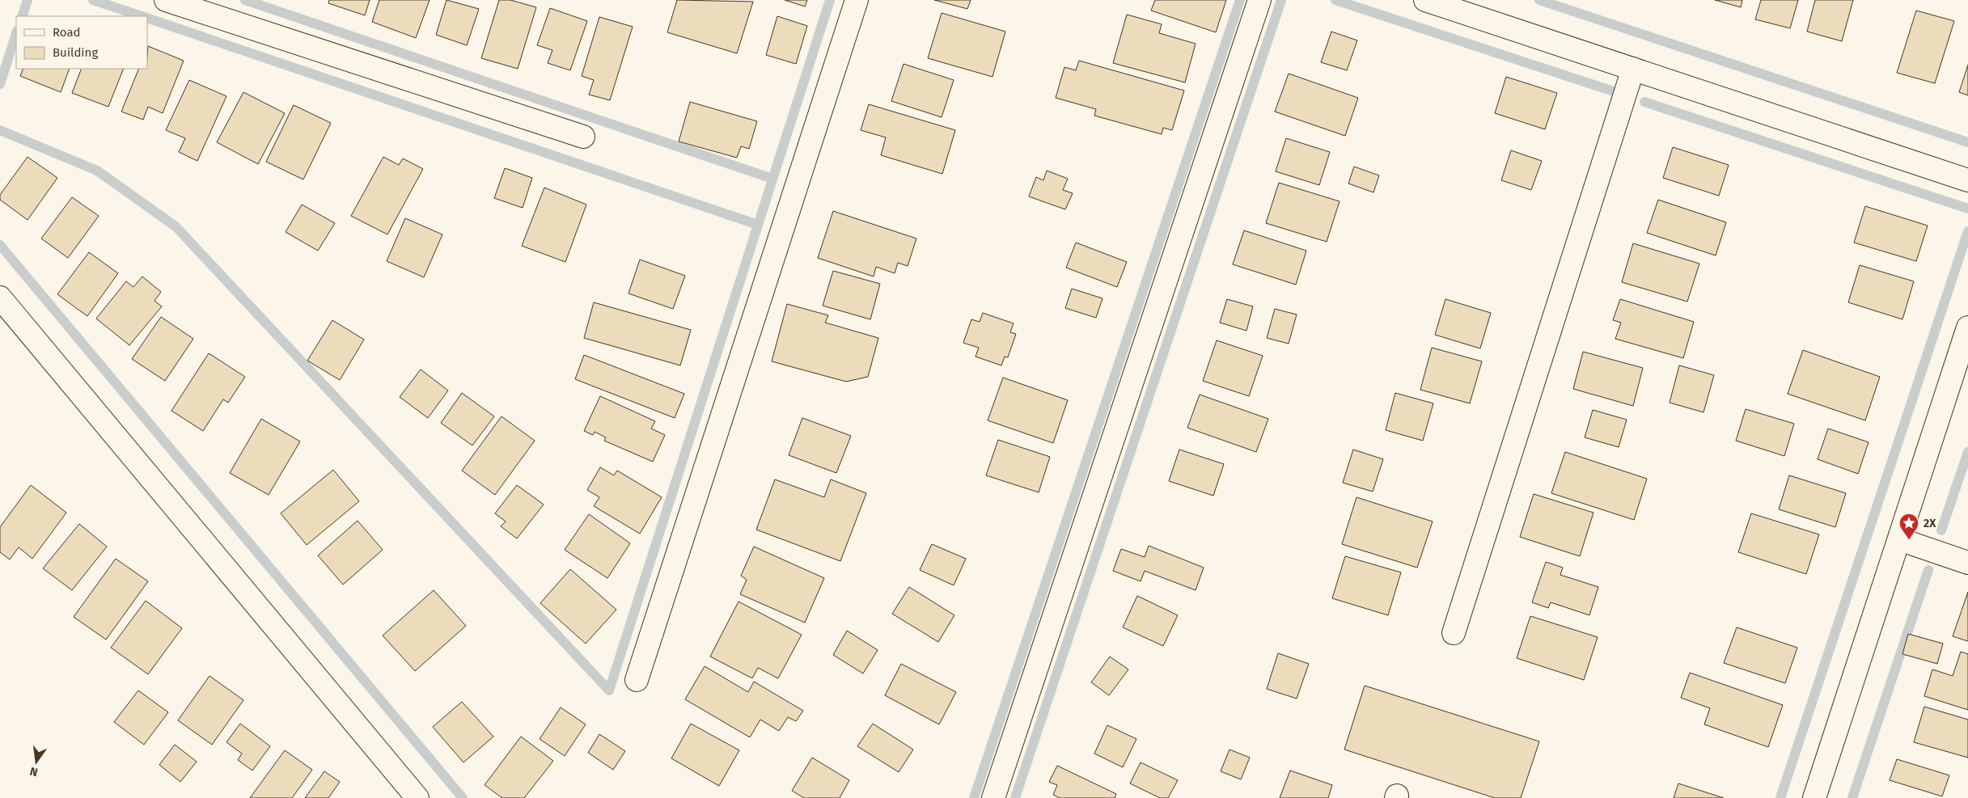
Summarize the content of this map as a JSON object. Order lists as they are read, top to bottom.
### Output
{
  "places": {
    "place": ["2X"]
  },
  "legend": ["Road", "Building"],
  "north": "bottom"
}
